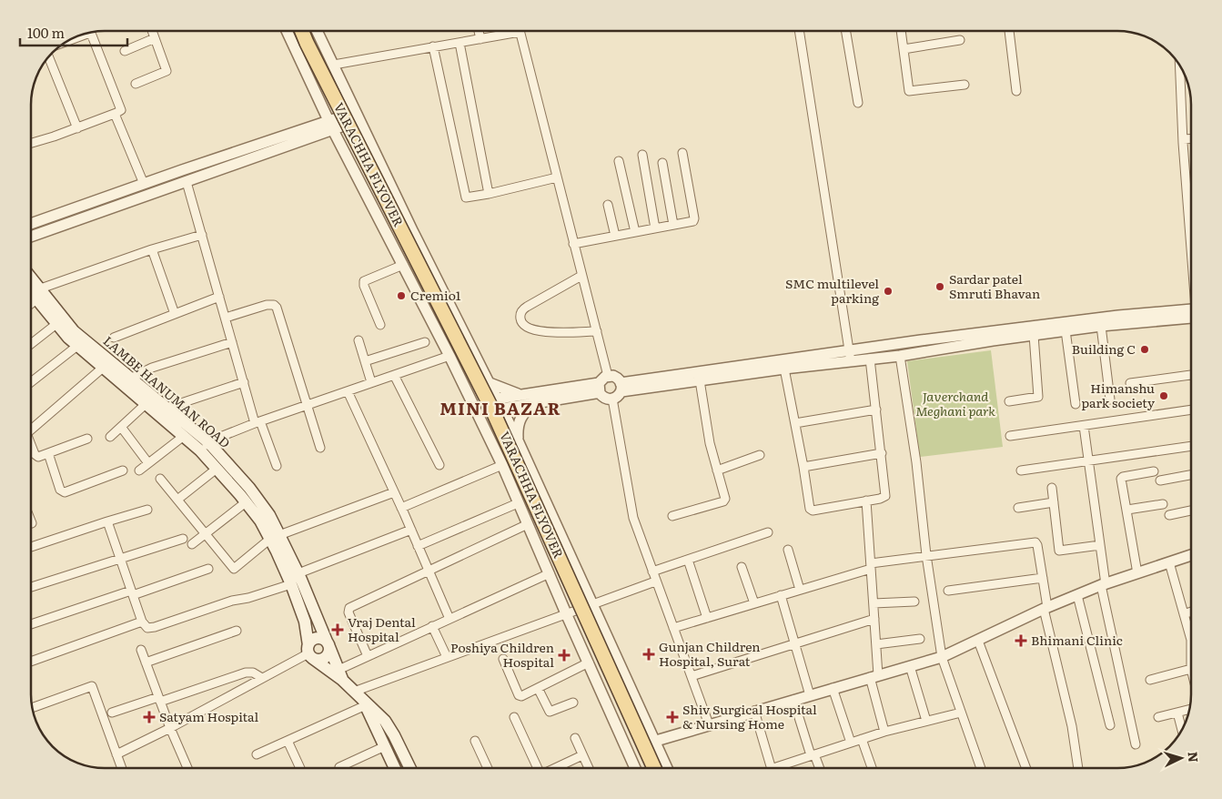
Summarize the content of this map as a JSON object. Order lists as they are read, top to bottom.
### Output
{
  "streets": {
    "main road": ["VARACHHA FLYOVER", "LAMBE HANUMAN ROAD"]
  },
  "districts": ["MINI BAZAR"],
  "parks": ["Javerchand Meghani park"],
  "places": {
    "other": [
      "Sardar patel Smruti Bhavan",
      "SMC multilevel parking",
      "Cremio1",
      "Building C",
      "Himanshu park society"
    ],
    "health": [
      "Vraj Dental Hospital",
      "Bhimani Clinic",
      "Gunjan Children Hospital, Surat",
      "Poshiya Children Hospital",
      "Satyam Hospital",
      "Shiv Surgical Hospital & Nursing Home"
    ]
  },
  "scale_bar": "100 m",
  "north": "right"
}
